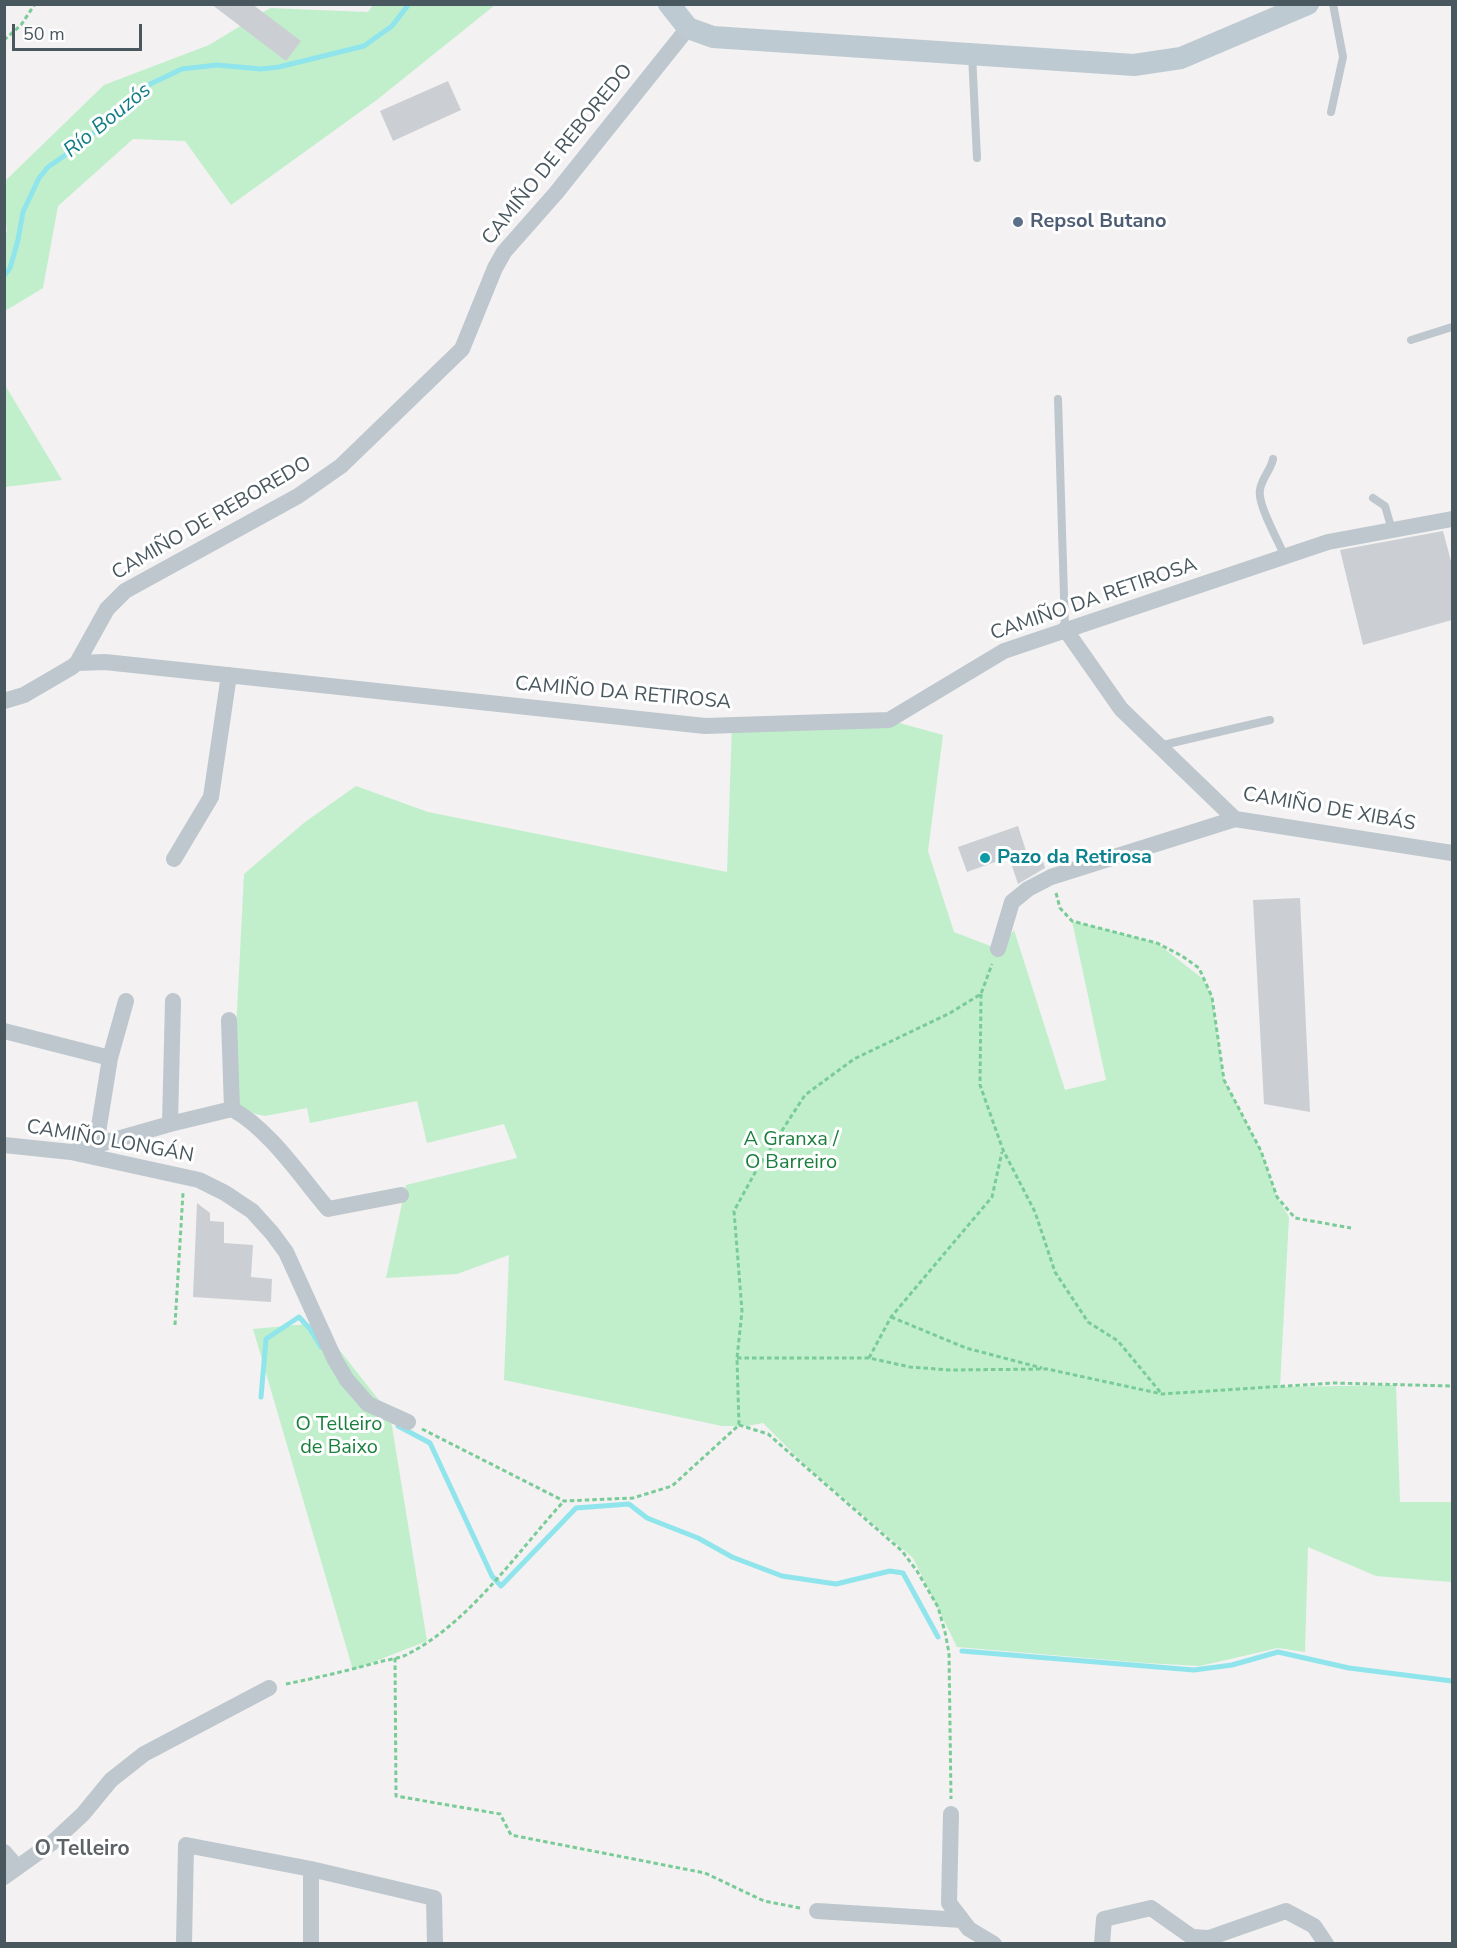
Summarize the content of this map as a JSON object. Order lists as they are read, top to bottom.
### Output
{
  "streets": {
    "street": [
      "CAMIÑO DE REBOREDO",
      "CAMIÑO DA RETIROSA",
      "CAMIÑO DE XIBÁS",
      "CAMIÑO LONGÁN"
    ]
  },
  "crossings": [
    ["CAMIÑO DE REBOREDO", "CAMIÑO DA RETIROSA"],
    ["CAMIÑO DA RETIROSA", "CAMIÑO DE XIBÁS"]
  ],
  "districts": ["O Telleiro"],
  "water": ["Río Bouzós"],
  "parks": ["A Granxa / O Barreiro", "O Telleiro de Baixo"],
  "places": ["Repsol Butano", "Pazo da Retirosa"],
  "scale_bar": "50 m"
}
